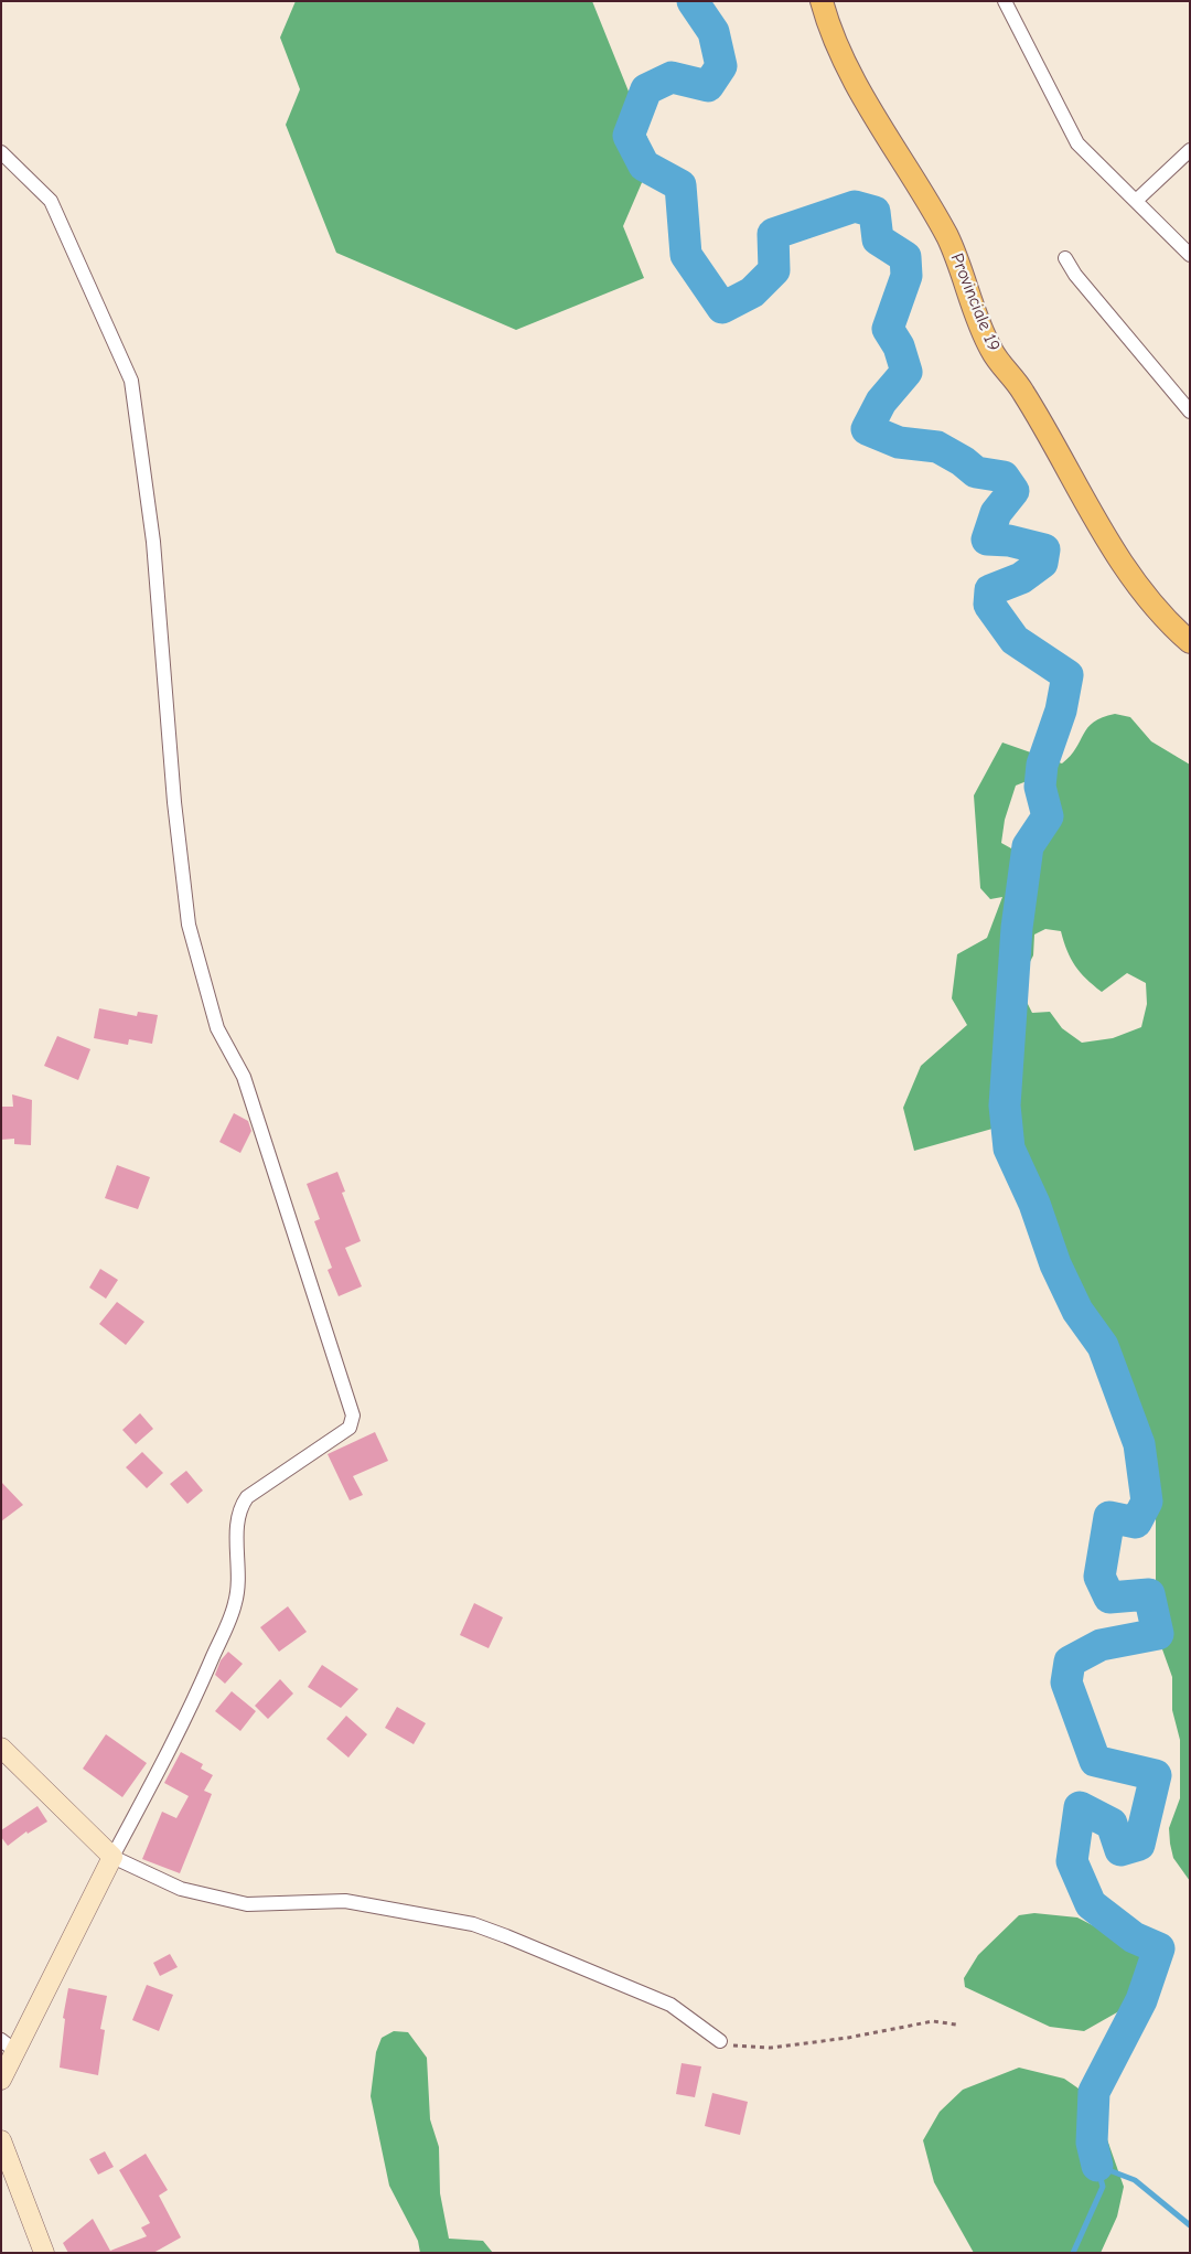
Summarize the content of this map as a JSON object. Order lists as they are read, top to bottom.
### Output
{
  "streets": {
    "main road": ["Provinciale 19"]
  }
}
